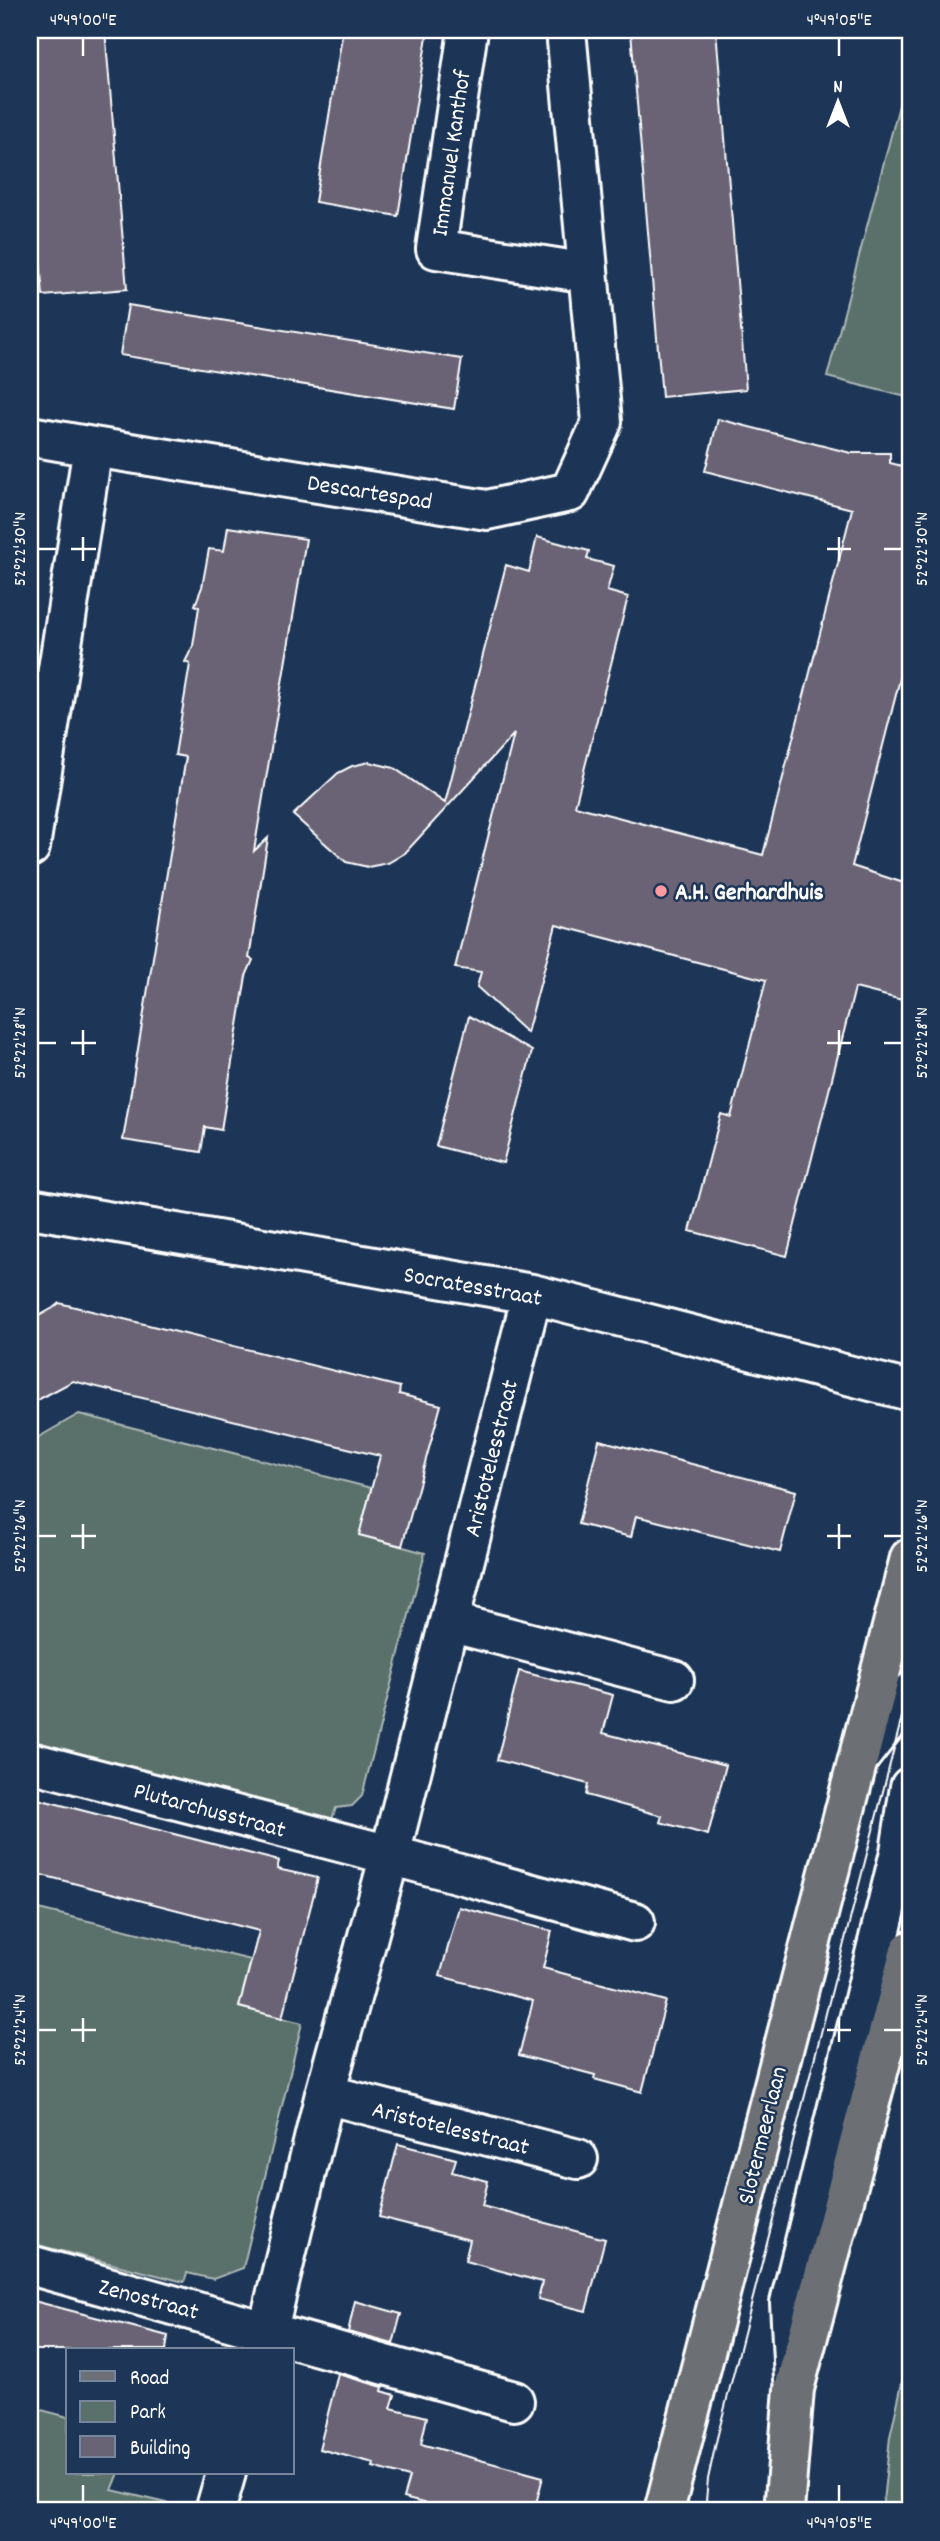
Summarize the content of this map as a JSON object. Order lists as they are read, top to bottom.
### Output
{
  "streets": {
    "main road": ["Slotermeerlaan"],
    "street": [
      "Immanuel Kanthof",
      "Descartespad",
      "Socratesstraat",
      "Aristotelesstraat",
      "Plutarchusstraat",
      "Zenostraat"
    ]
  },
  "crossings": [
    ["Immanuel Kanthof", "Descartespad"],
    ["Socratesstraat", "Aristotelesstraat"],
    ["Aristotelesstraat", "Plutarchusstraat"],
    ["Aristotelesstraat", "Zenostraat"]
  ],
  "places": ["A.H. Gerhardhuis"],
  "legend": ["Road", "Park", "Building"],
  "north": "top",
  "coordinates": [
    "4°49'00\"E",
    "4°49'05\"E",
    "52°22'30\"N",
    "52°22'28\"N",
    "52°22'26\"N",
    "52°22'24\"N"
  ]
}
